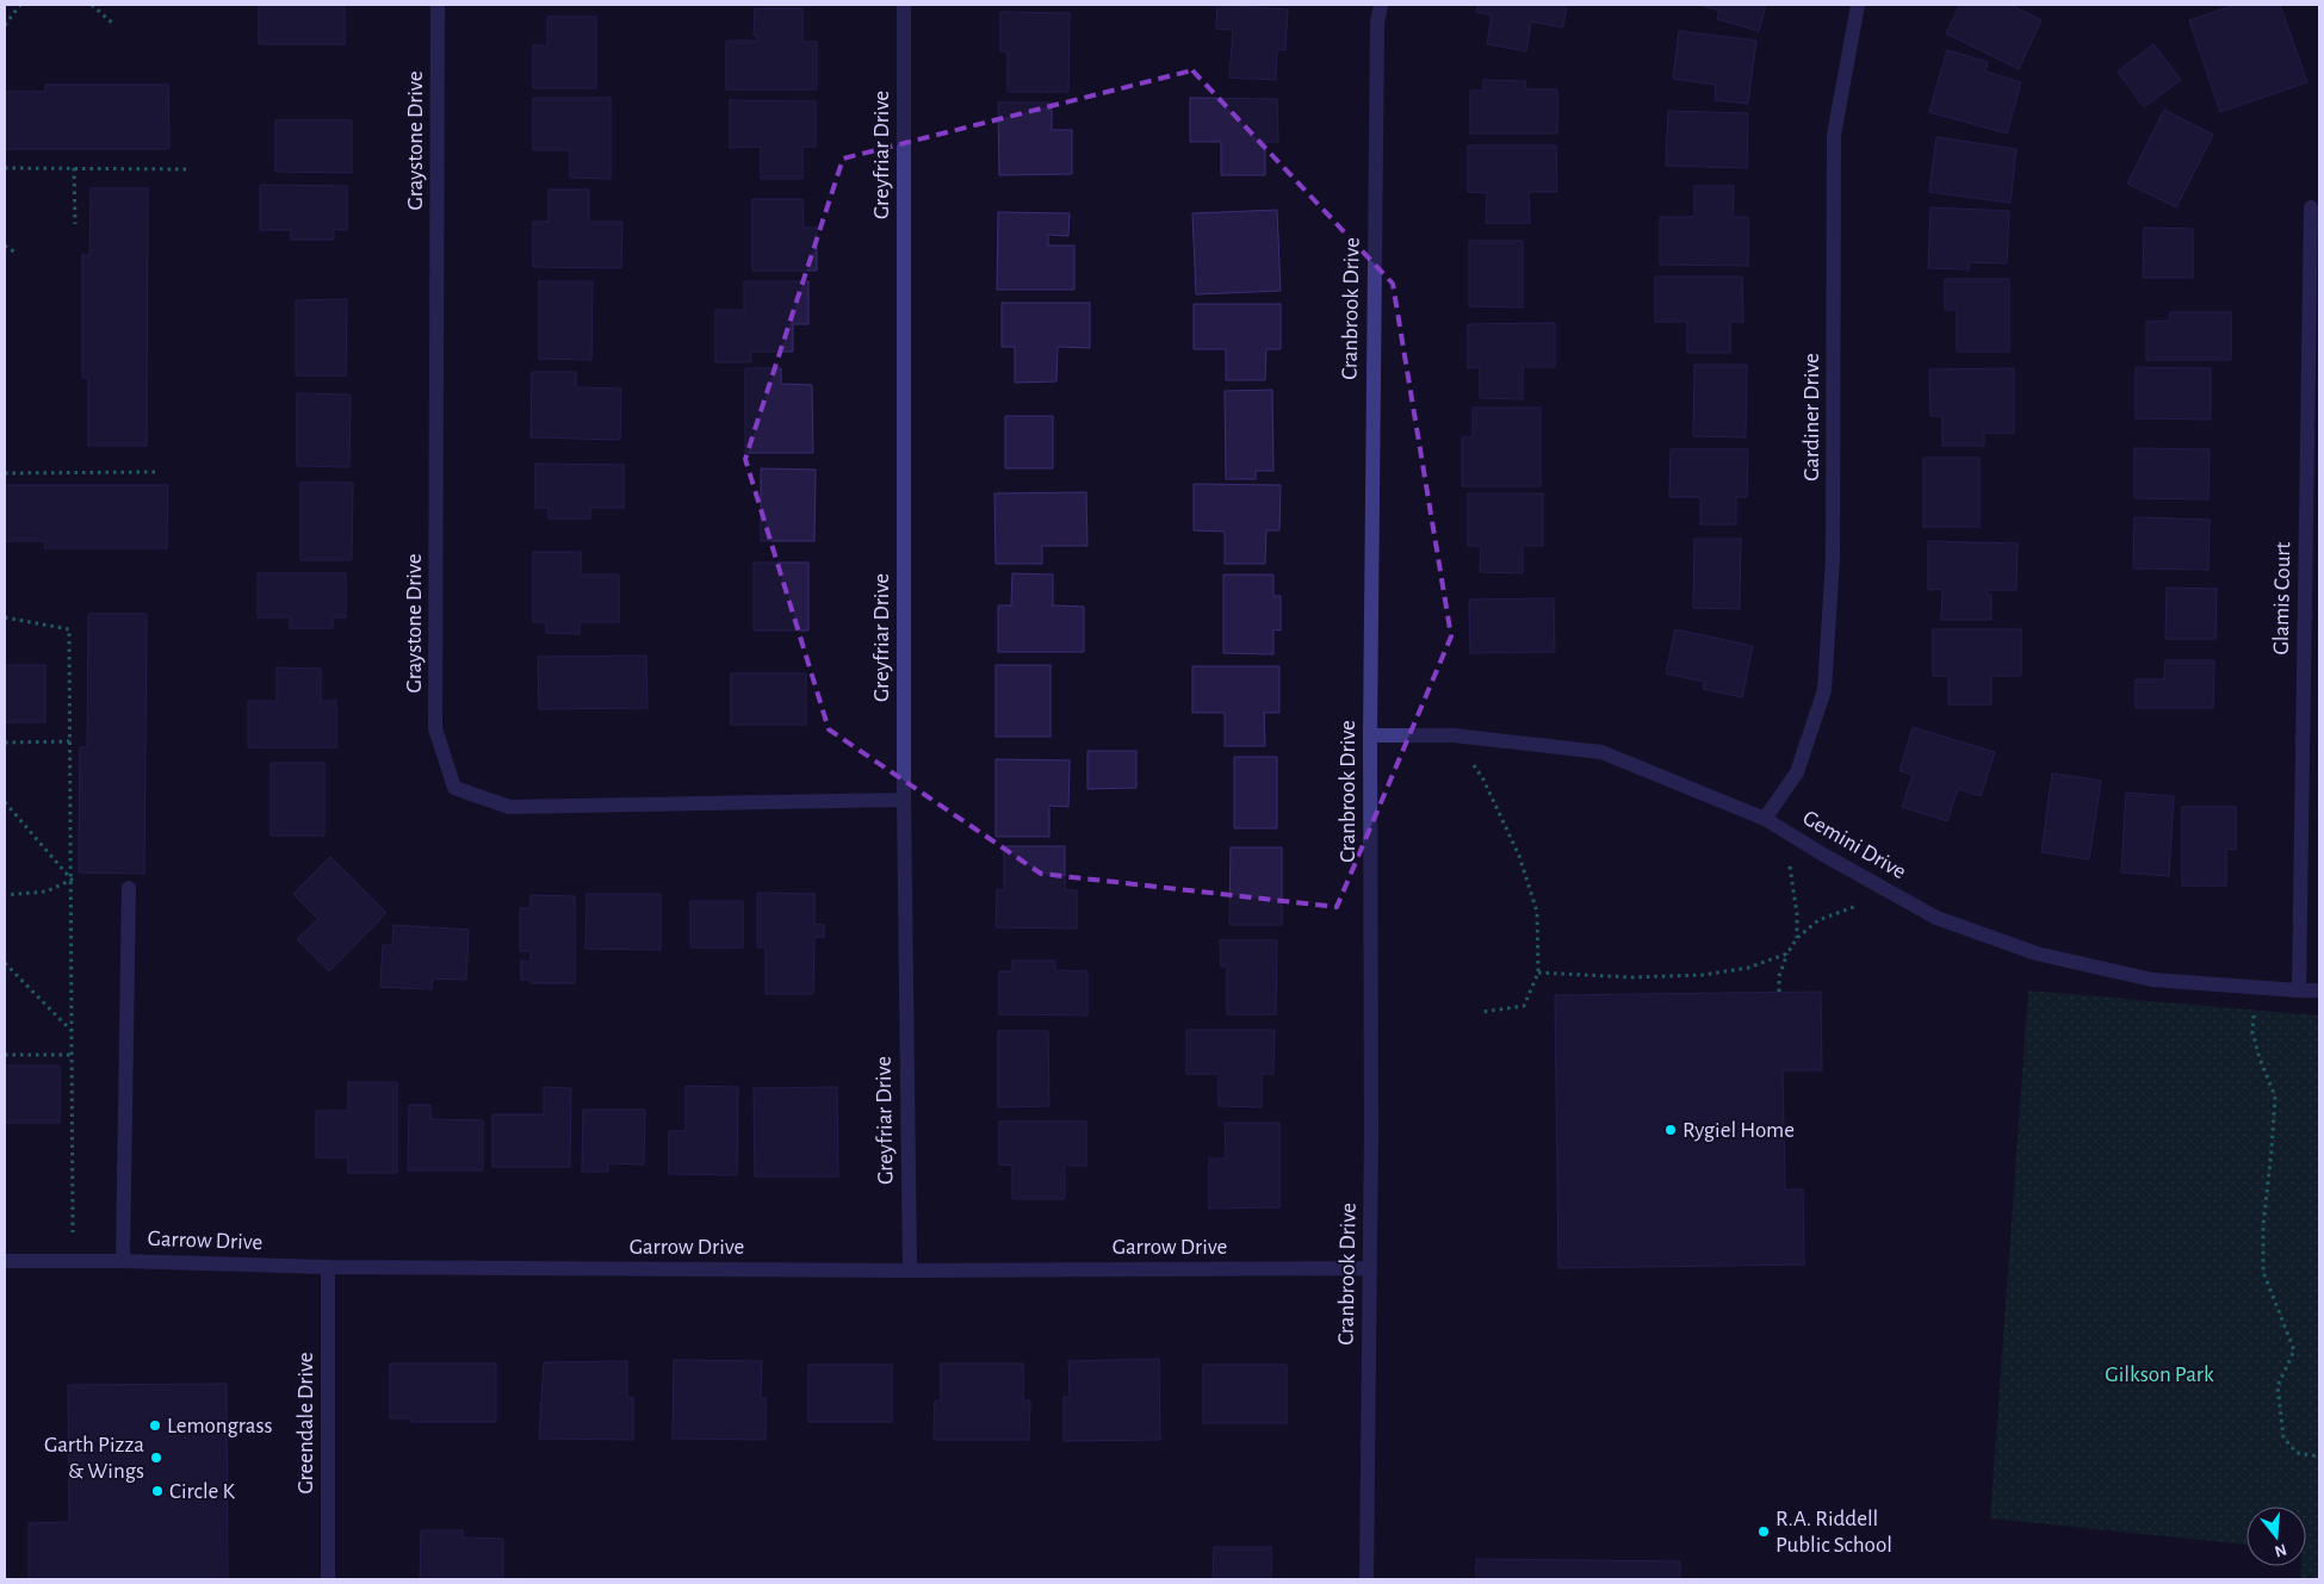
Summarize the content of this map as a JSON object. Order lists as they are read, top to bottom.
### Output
{
  "streets": {
    "street": [
      "Graystone Drive",
      "Greyfriar Drive",
      "Cranbrook Drive",
      "Gardiner Drive",
      "Glamis Court",
      "Gemini Drive",
      "Garrow Drive",
      "Greendale Drive"
    ]
  },
  "crossings": [
    ["Graystone Drive", "Greyfriar Drive"],
    ["Greyfriar Drive", "Garrow Drive"],
    ["Cranbrook Drive", "Gemini Drive"],
    ["Cranbrook Drive", "Garrow Drive"],
    ["Gardiner Drive", "Gemini Drive"],
    ["Glamis Court", "Gemini Drive"],
    ["Garrow Drive", "Greendale Drive"]
  ],
  "parks": ["Gilkson Park"],
  "places": [
    "Rygiel Home",
    "Lemongrass",
    "Garth Pizza & Wings",
    "Circle K",
    "R.A. Riddell Public School"
  ],
  "north": "bottom"
}
